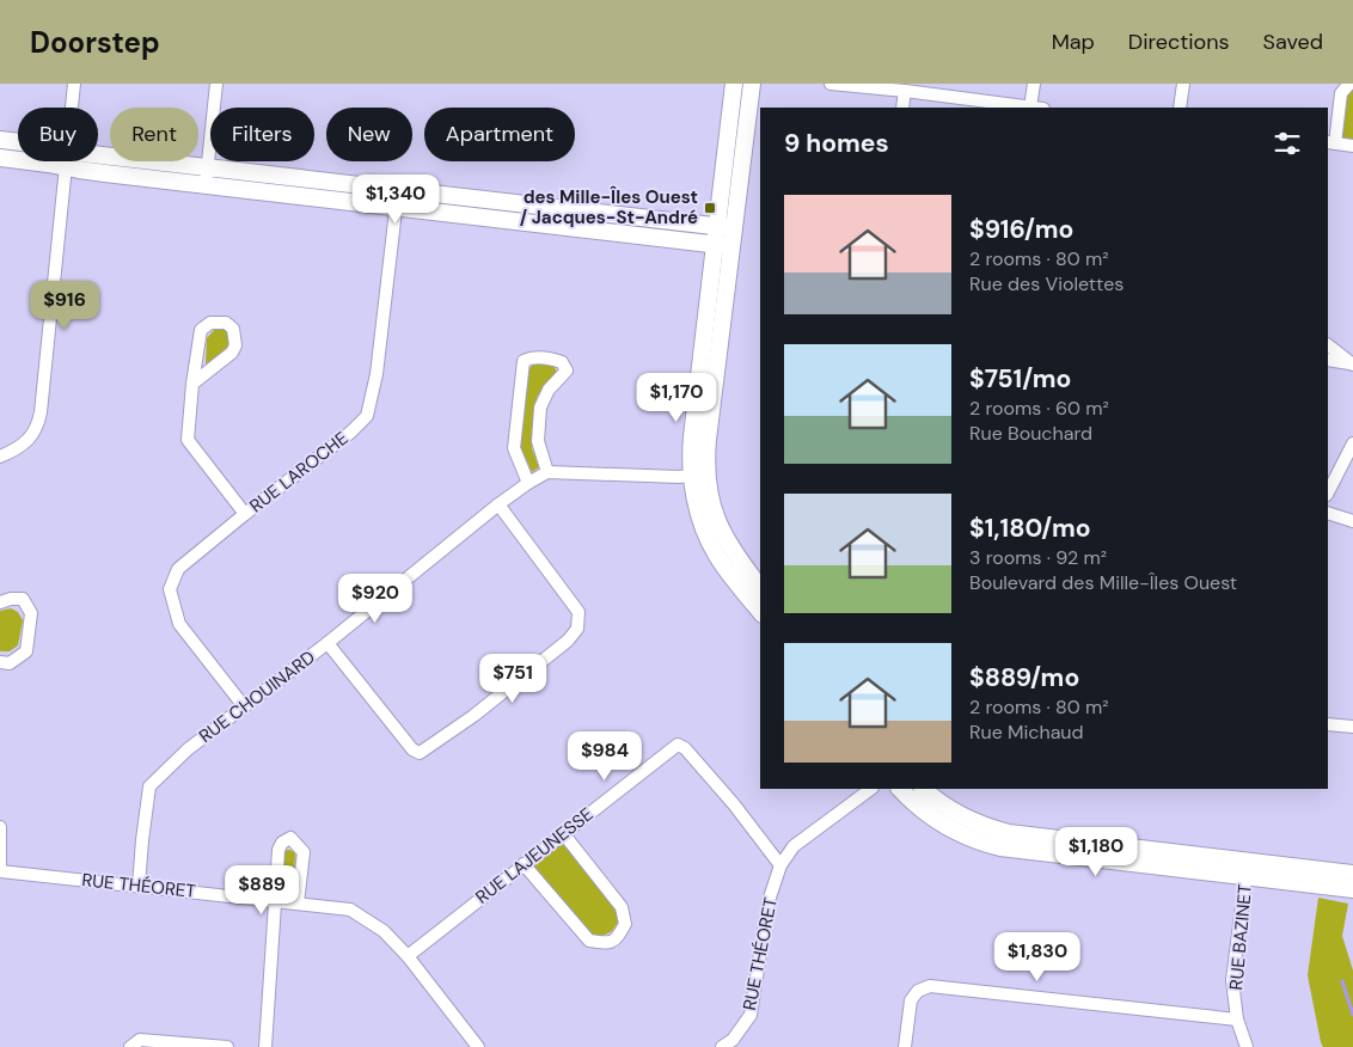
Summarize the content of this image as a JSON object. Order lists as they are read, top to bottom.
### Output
{
  "streets": {
    "street": [
      "RUE LAROCHE",
      "RUE CHOUINARD",
      "RUE LAJEUNESSE",
      "RUE THÉORET",
      "RUE BAZINET"
    ]
  },
  "crossings": [
    ["RUE LAROCHE", "RUE CHOUINARD"],
    ["RUE CHOUINARD", "RUE THÉORET"],
    ["RUE LAJEUNESSE", "RUE THÉORET"]
  ],
  "places": {
    "transit": ["des Mille-Îles Ouest / Jacques-St-André"]
  },
  "page": {
    "header": "Doorstep",
    "nav": ["Map", "Directions", "Saved"],
    "chip": [
      "Buy",
      "Rent",
      "Filters",
      "New",
      "Apartment"
    ],
    "heading": "9 homes",
    "price": [
      "$1,340",
      "$916",
      "$1,170",
      "$920",
      "$751",
      "$984",
      "$1,180",
      "$889",
      "$1,830"
    ],
    "list": [
      {
        "name": "$916/mo",
        "note": "2 rooms · 80 m² · Rue des Violettes"
      },
      {
        "name": "$751/mo",
        "note": "2 rooms · 60 m² · Rue Bouchard"
      },
      {
        "name": "$1,180/mo",
        "note": "3 rooms · 92 m² · Boulevard des Mille-Îles Ouest"
      },
      {
        "name": "$889/mo",
        "note": "2 rooms · 80 m² · Rue Michaud"
      }
    ]
  }
}
